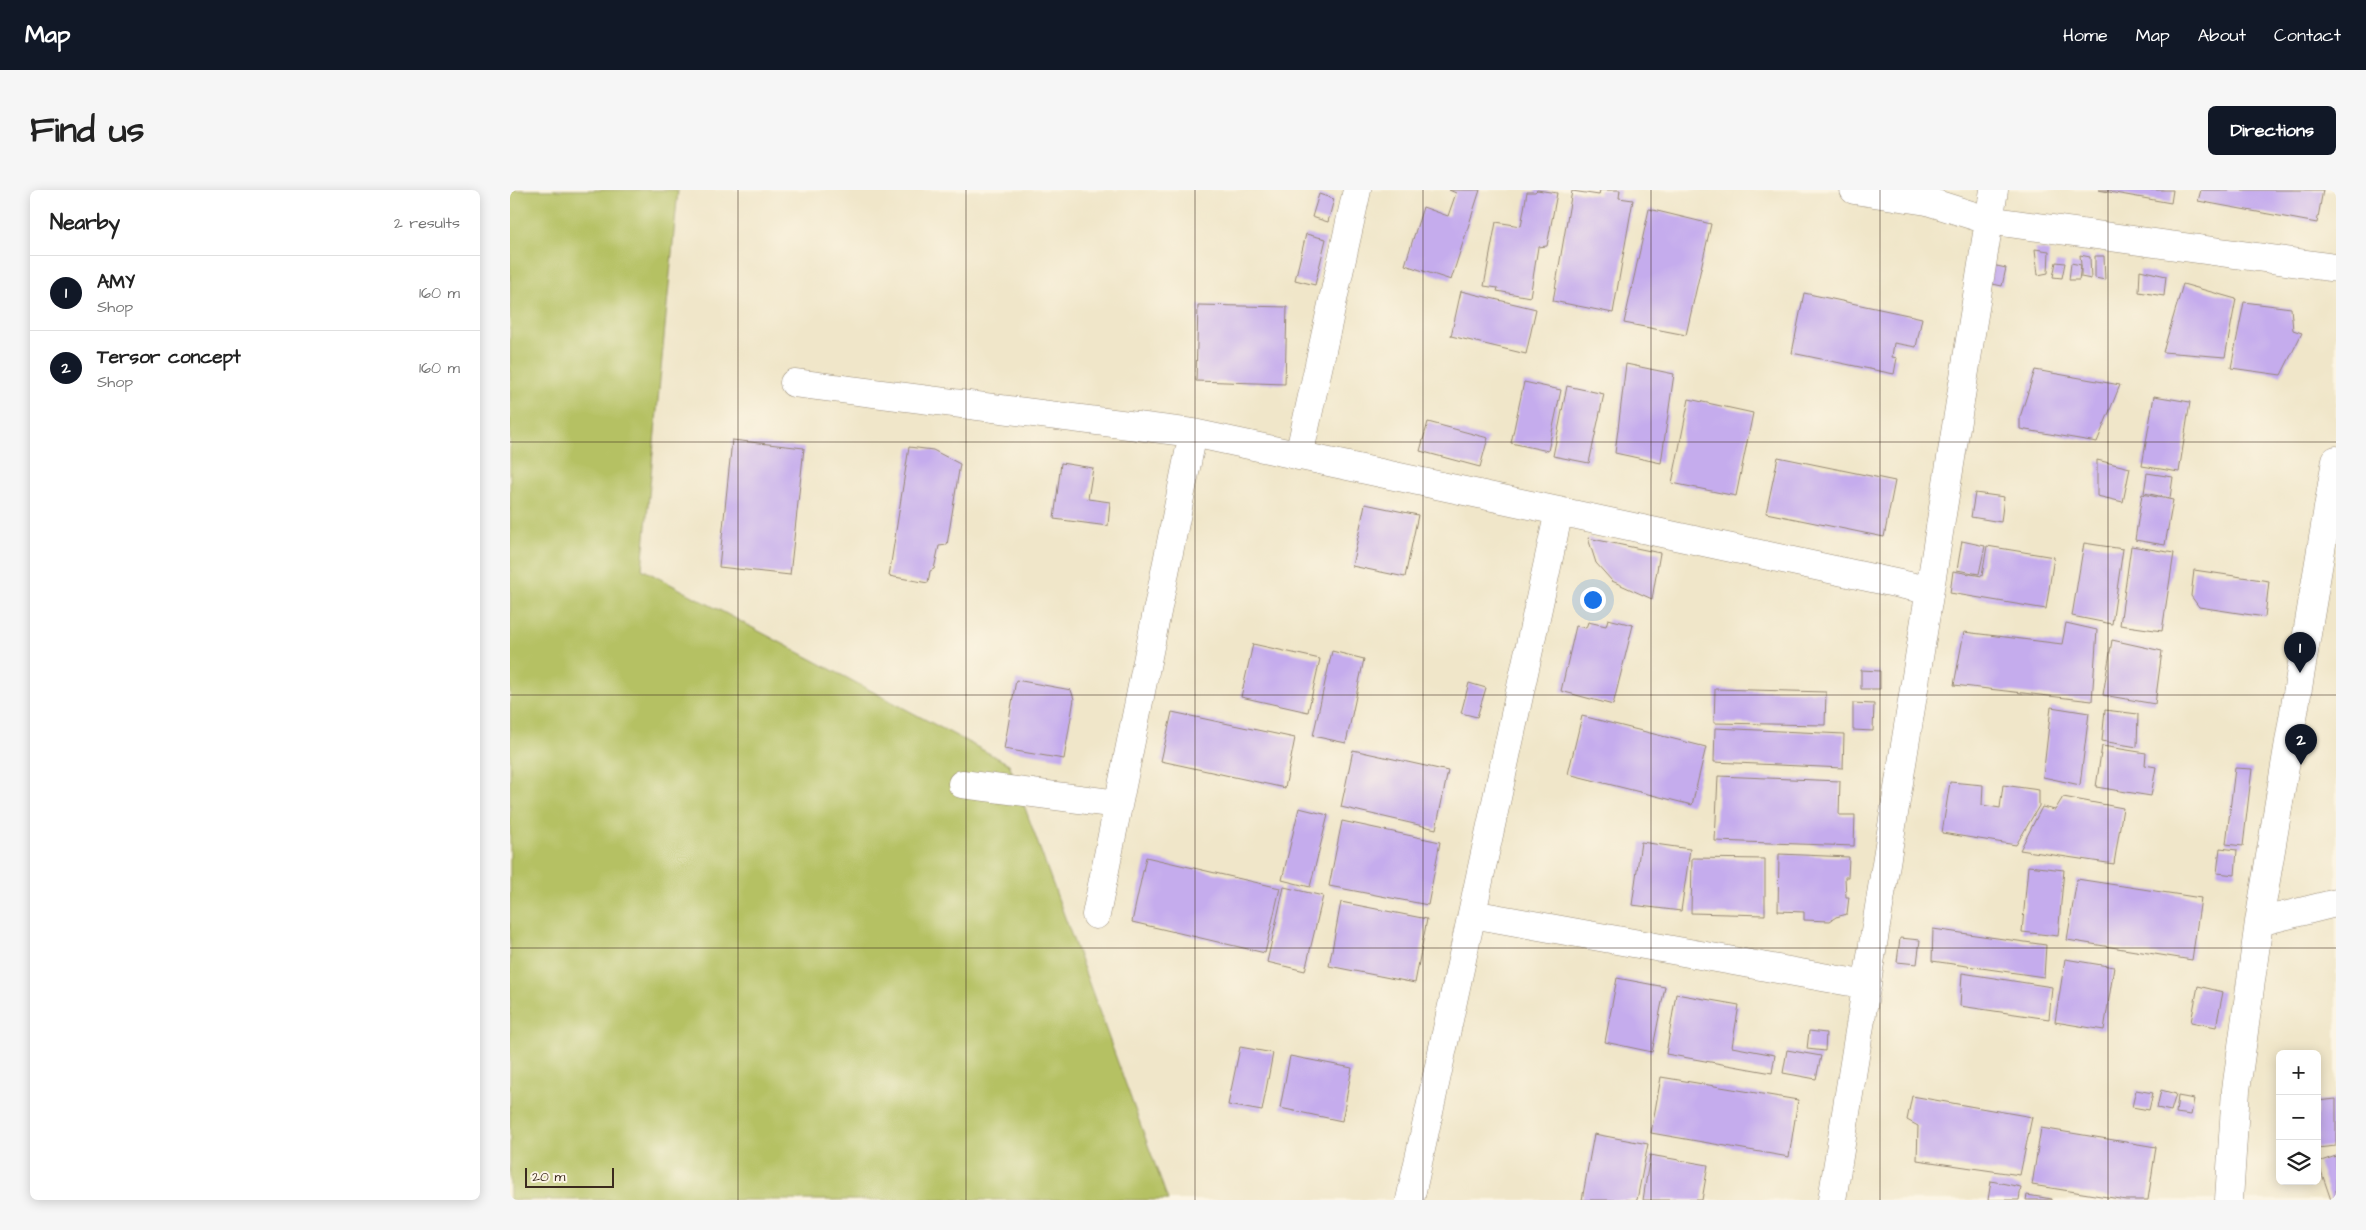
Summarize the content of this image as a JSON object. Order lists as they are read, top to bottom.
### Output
{
  "scale_bar": "20 m",
  "page": {
    "header": "Map",
    "nav": [
      "Home",
      "Map",
      "About",
      "Contact"
    ],
    "title": "Find us",
    "buttons": "Directions",
    "heading": ["Nearby", "2 results"],
    "list": [
      {
        "mark": "1",
        "name": "AMY",
        "note": "Shop",
        "value": "160 m"
      },
      {
        "mark": "2",
        "name": "Tersor concept",
        "note": "Shop",
        "value": "160 m"
      }
    ],
    "pins": ["1", "2"],
    "map_buttons": ["+", "−"],
    "scale": "20 m"
  }
}
